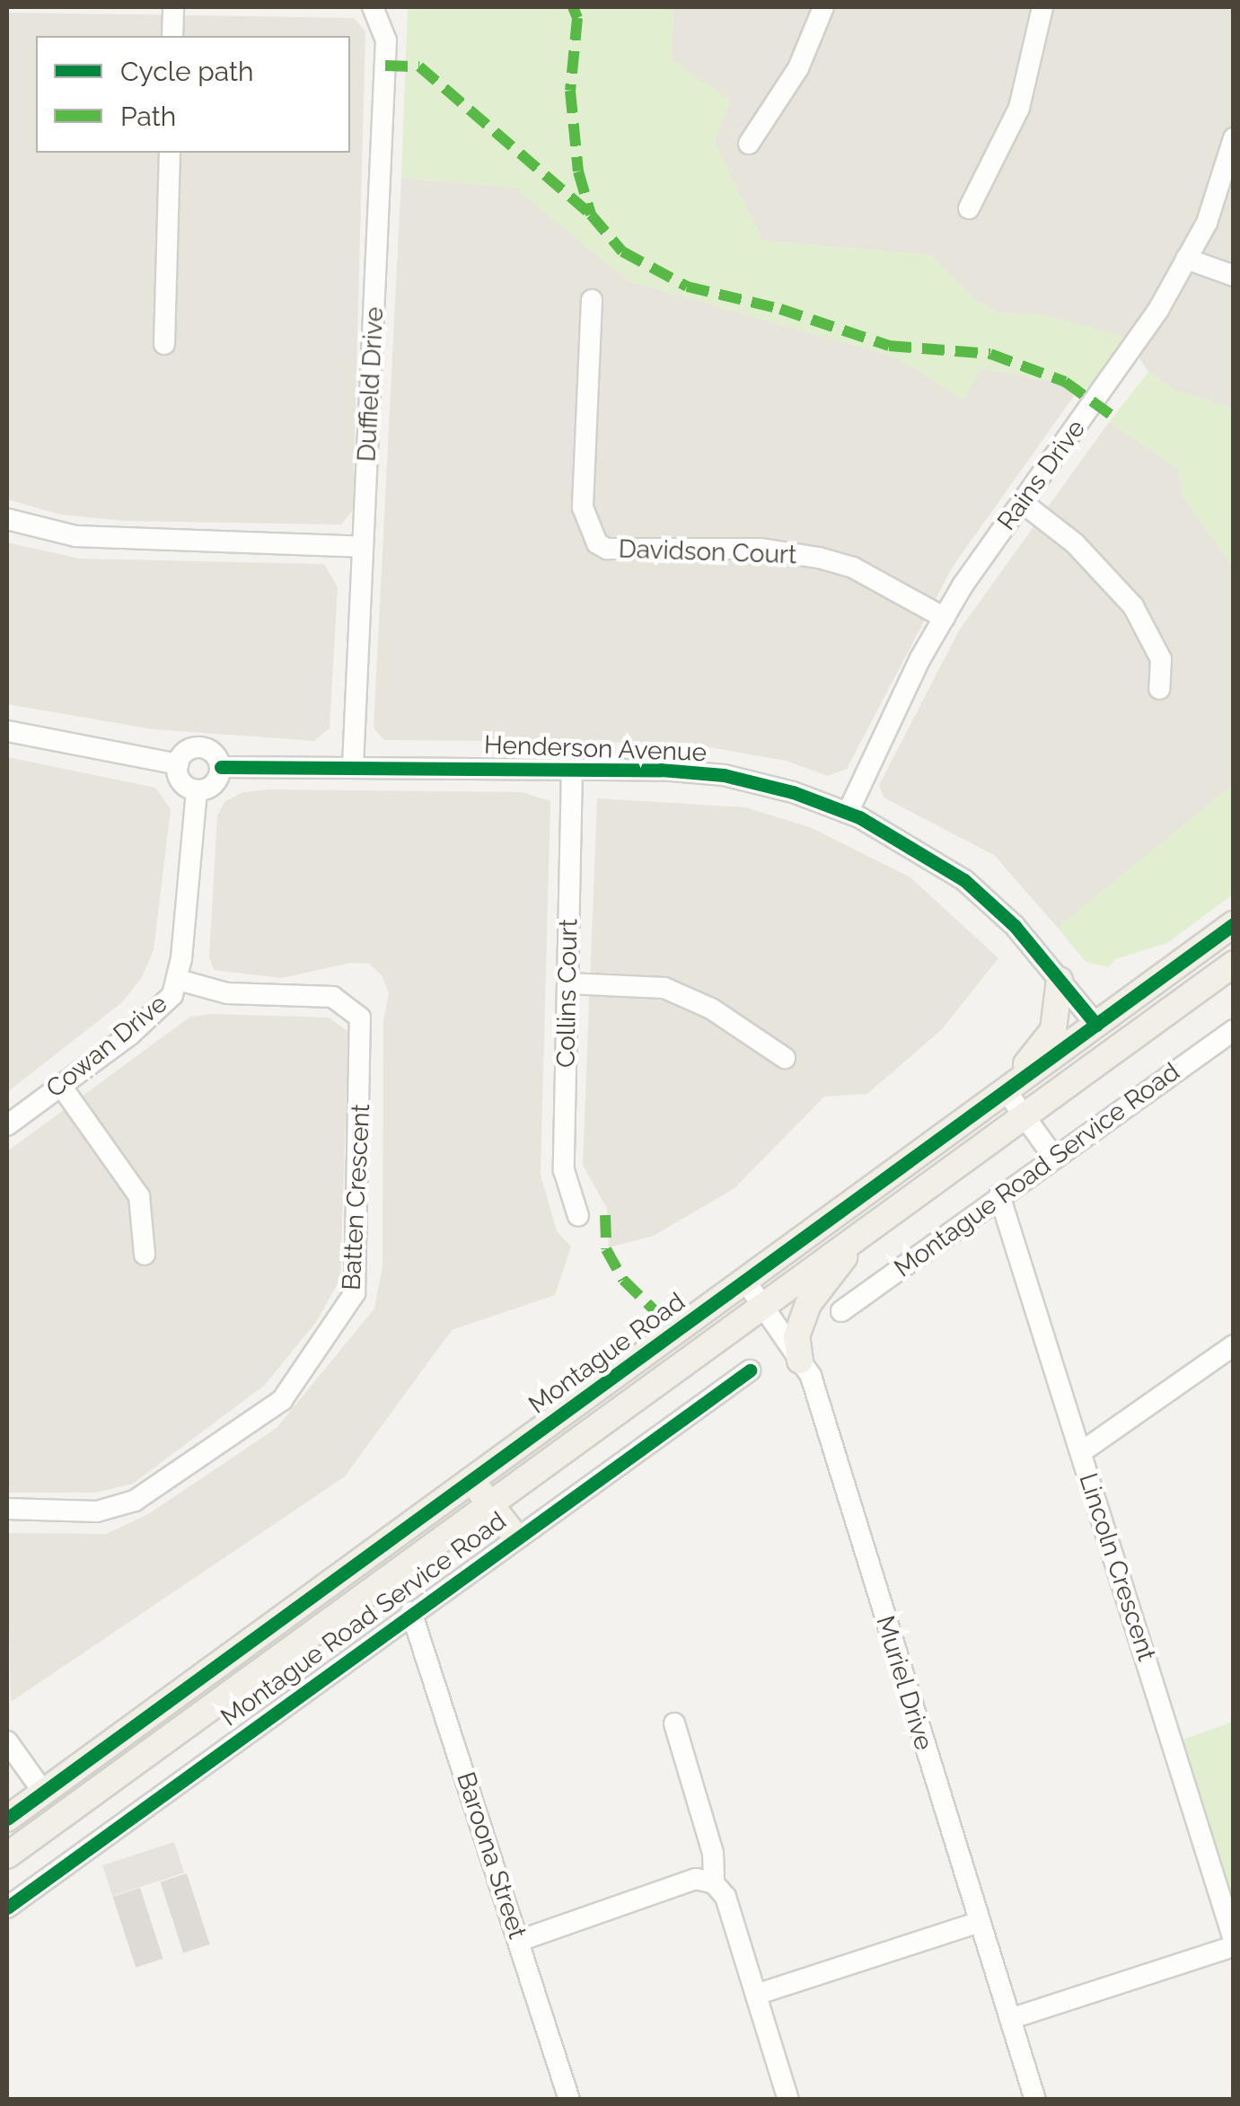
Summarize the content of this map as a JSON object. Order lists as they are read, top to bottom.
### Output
{
  "streets": {
    "main road": ["Montague Road"],
    "street": [
      "Duffield Drive",
      "Rains Drive",
      "Davidson Court",
      "Henderson Avenue",
      "Collins Court",
      "Cowan Drive",
      "Montague Road Service Road",
      "Batten Crescent",
      "Lincoln Crescent",
      "Muriel Drive",
      "Baroona Street"
    ]
  },
  "crossings": [
    ["Duffield Drive", "Henderson Avenue"],
    ["Rains Drive", "Davidson Court"],
    ["Rains Drive", "Henderson Avenue"],
    ["Henderson Avenue", "Collins Court"],
    ["Henderson Avenue", "Cowan Drive"],
    ["Henderson Avenue", "Montague Road"],
    ["Cowan Drive", "Batten Crescent"],
    ["Montague Road Service Road", "Lincoln Crescent"],
    ["Montague Road Service Road", "Baroona Street"],
    ["Montague Road", "Muriel Drive"]
  ],
  "legend": ["Cycle path", "Path"]
}
